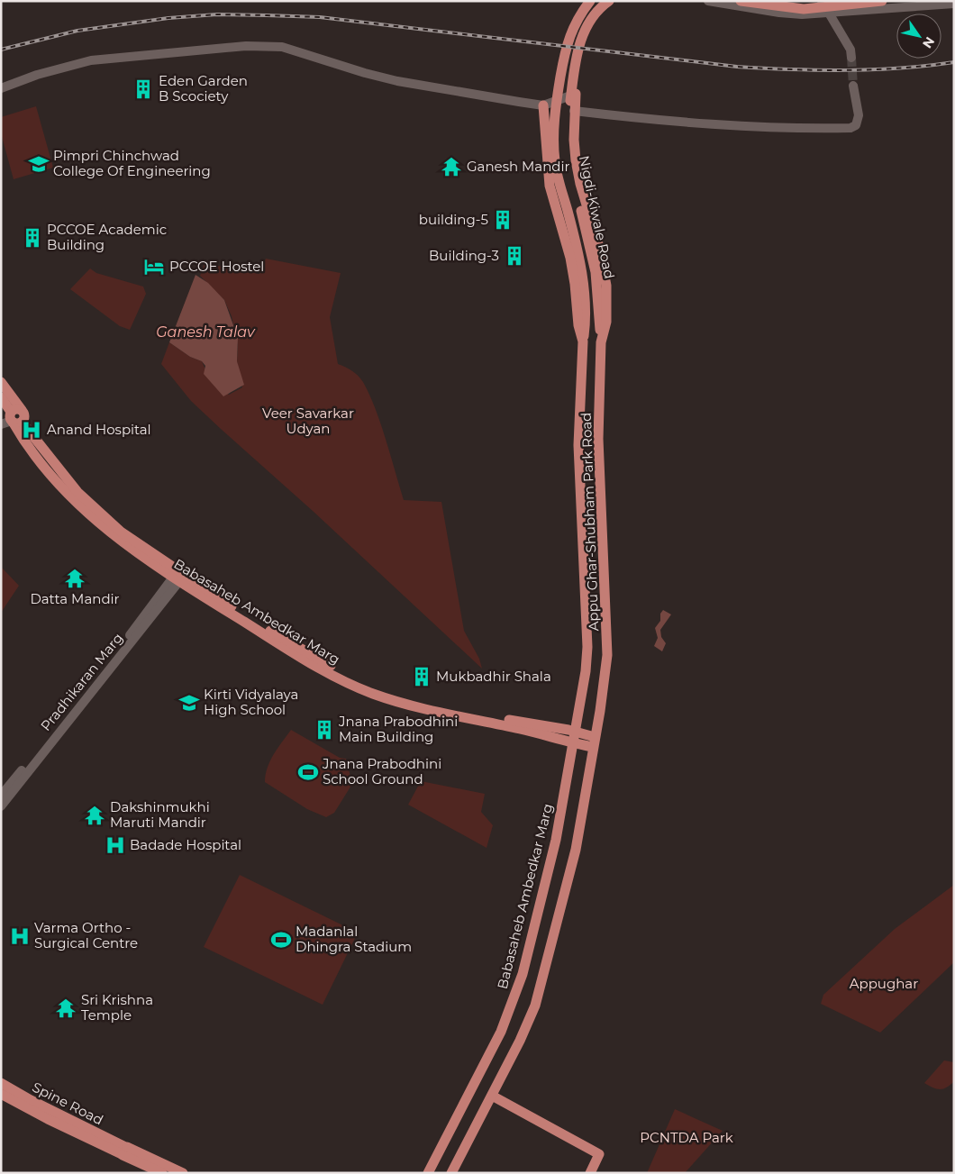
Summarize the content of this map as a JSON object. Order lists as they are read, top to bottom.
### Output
{
  "streets": {
    "main road": [
      "Nigdi-Kiwale Road",
      "Appu Ghar-Shubham Park Road",
      "Babasaheb Ambedkar Marg",
      "Spine Road"
    ],
    "street": ["Pradhikaran Marg"]
  },
  "crossings": [
    ["Nigdi-Kiwale Road", "Appu Ghar-Shubham Park Road"],
    ["Appu Ghar-Shubham Park Road", "Babasaheb Ambedkar Marg"],
    ["Babasaheb Ambedkar Marg", "Pradhikaran Marg"]
  ],
  "water": ["Ganesh Talav"],
  "parks": ["Veer Savarkar Udyan", "Appughar", "PCNTDA Park"],
  "places": {
    "building": [
      "Eden Garden B Scociety",
      "building-5",
      "PCCOE Academic Building",
      "Building-3",
      "Mukbadhir Shala",
      "Jnana Prabodhini Main Building"
    ],
    "school or university": ["Pimpri Chinchwad College Of Engineering", "Kirti Vidyalaya High School"],
    "temple": [
      "Ganesh Mandir",
      "Datta Mandir",
      "Dakshinmukhi Maruti Mandir",
      "Sri Krishna Temple"
    ],
    "hotel": ["PCCOE Hostel"],
    "hospital": ["Anand Hospital", "Badade Hospital", "Varma Ortho - Surgical Centre"],
    "sports": ["Jnana Prabodhini School Ground", "Madanlal Dhingra Stadium"]
  },
  "north": "bottom right"
}
